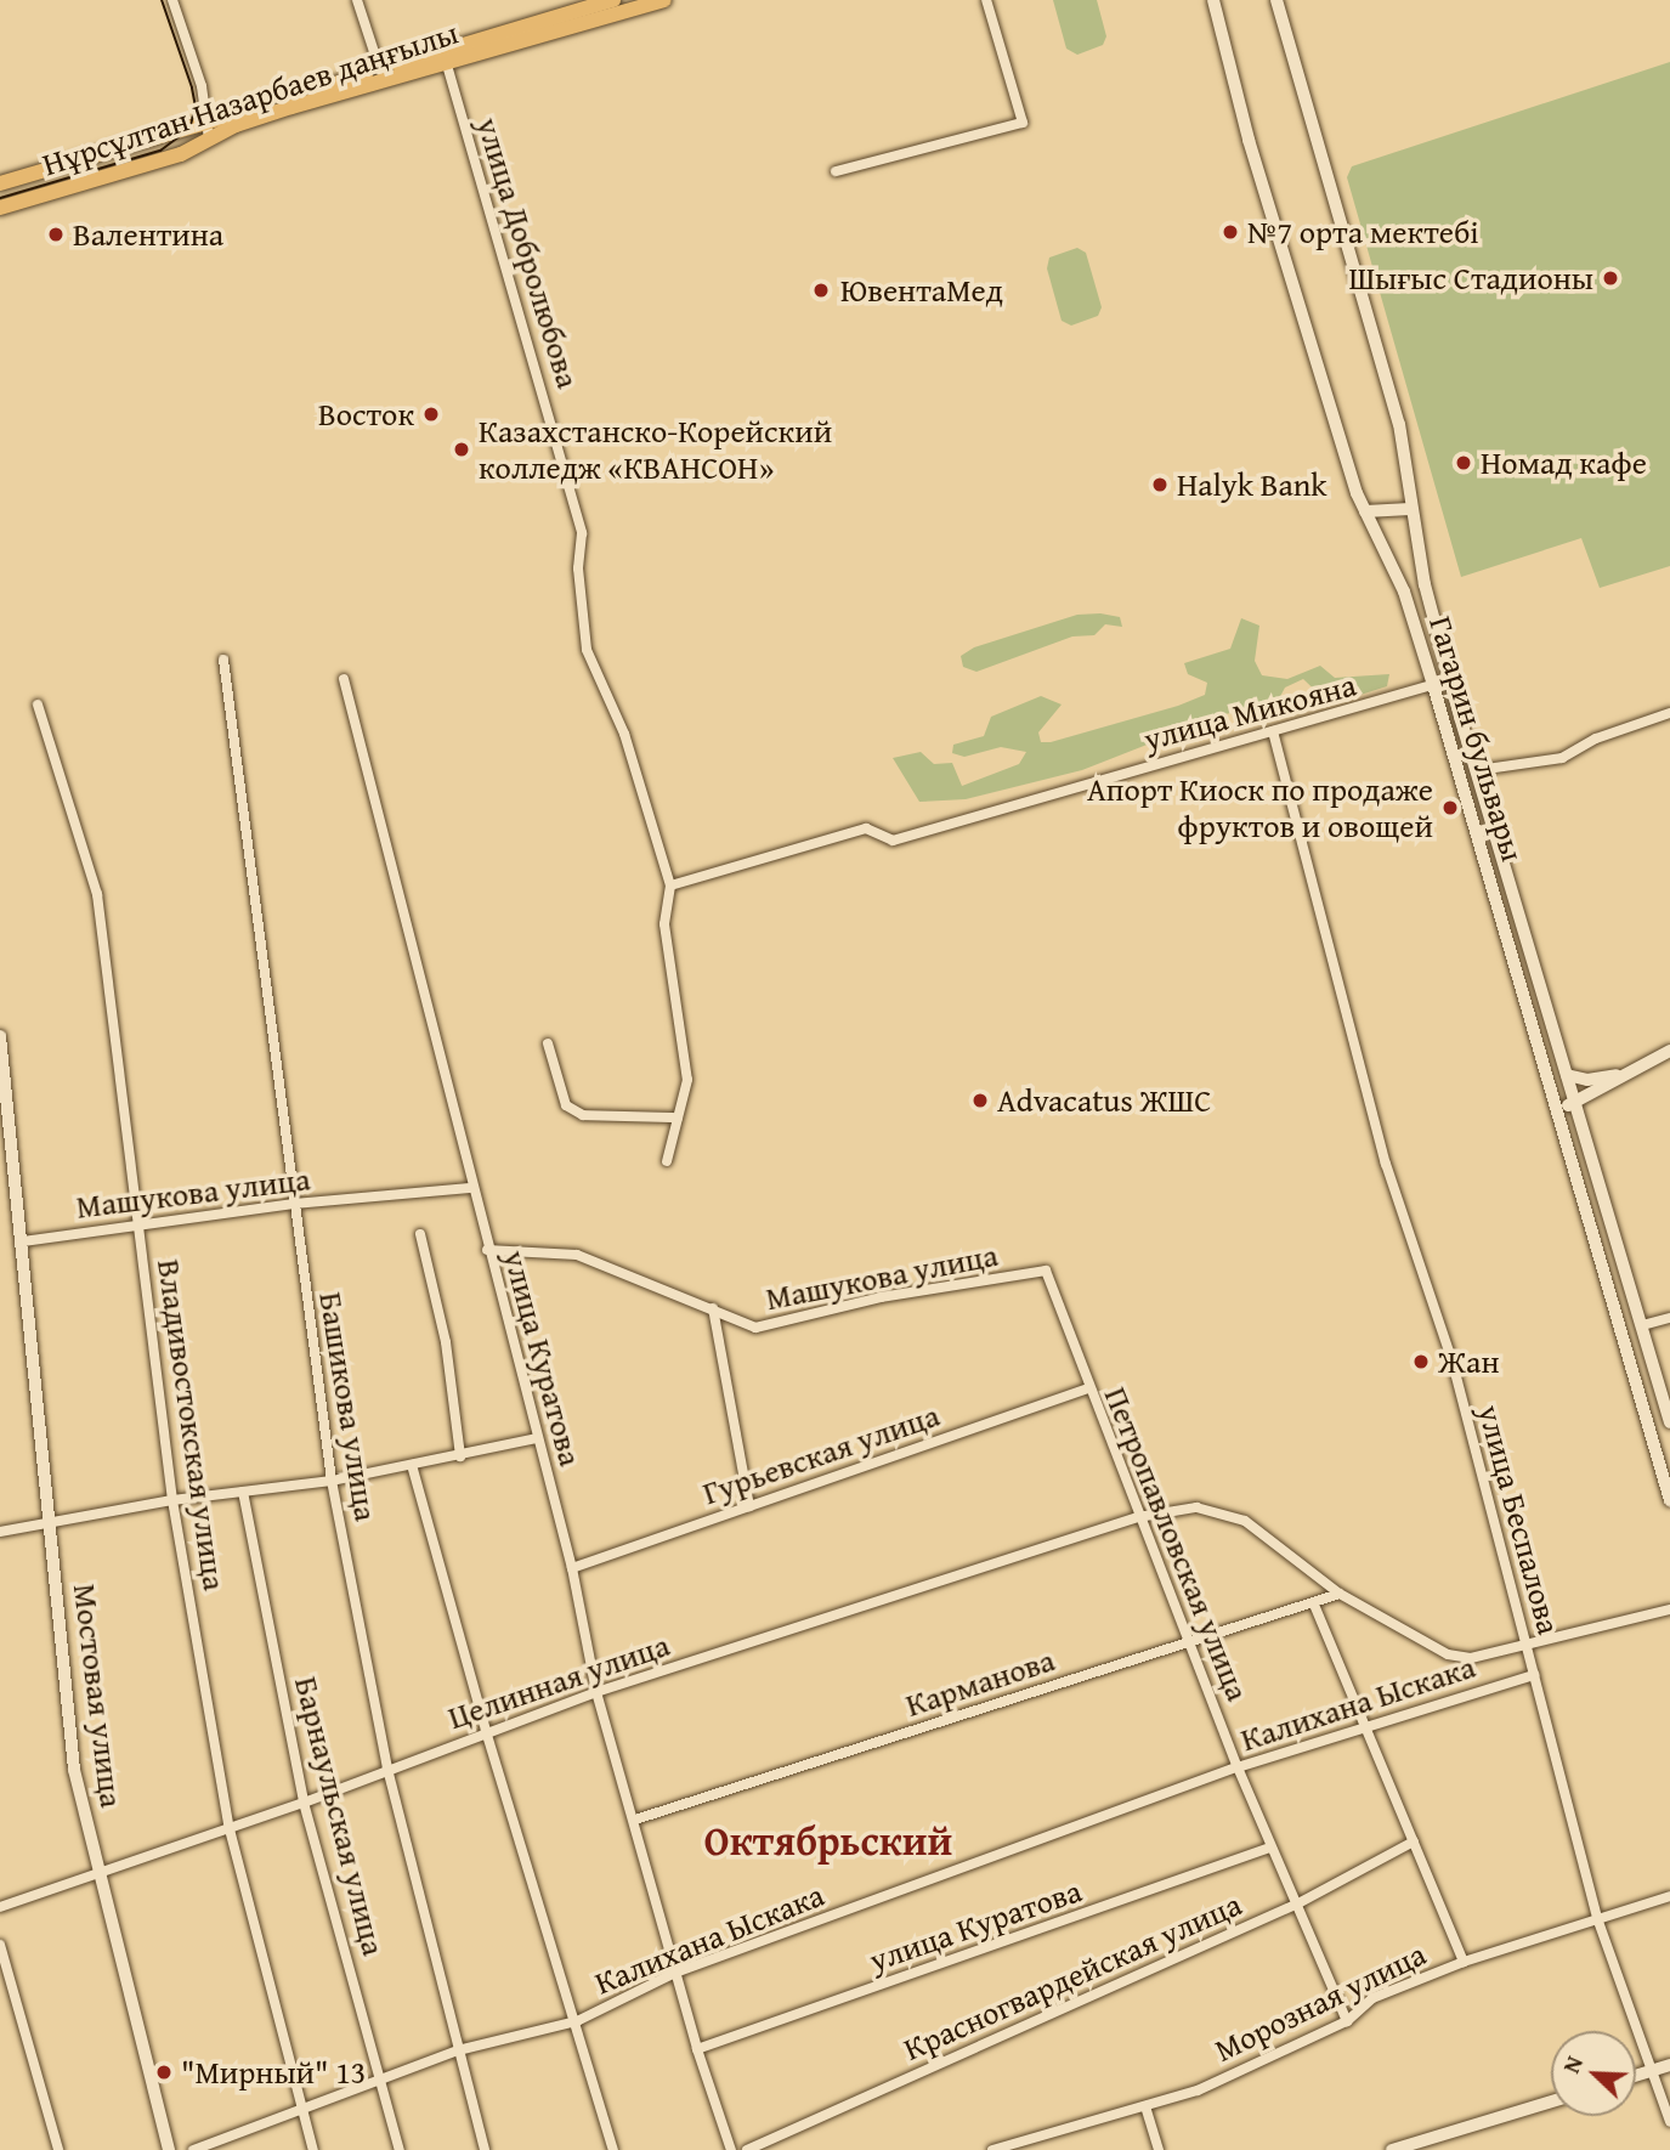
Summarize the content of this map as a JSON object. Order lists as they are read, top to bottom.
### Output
{
  "streets": {
    "main road": ["Нұрсұлтан Назарбаев даңғылы", "Гагарин бульвары", "Мостовая улица"],
    "street": [
      "улица Добролюбова",
      "улица Микояна",
      "Машукова улица",
      "улица Куратова",
      "Башикова улица",
      "Владивостокская улица",
      "Гурьевская улица",
      "улица Беспалова",
      "Петропавловская улица",
      "Целинная улица",
      "Карманова",
      "Калихана Ыскака",
      "Барнаульская улица",
      "Красногвардейская улица",
      "Морозная улица"
    ]
  },
  "crossings": [
    ["Нұрсұлтан Назарбаев даңғылы", "улица Добролюбова"],
    ["улица Добролюбова", "улица Микояна"],
    ["улица Микояна", "Гагарин бульвары"],
    ["улица Микояна", "улица Беспалова"],
    ["Машукова улица", "улица Куратова"],
    ["Машукова улица", "Башикова улица"],
    ["Машукова улица", "Владивостокская улица"],
    ["Машукова улица", "Петропавловская улица"],
    ["Машукова улица", "Мостовая улица"],
    ["улица Куратова", "Гурьевская улица"],
    ["улица Куратова", "Петропавловская улица"],
    ["улица Куратова", "Целинная улица"],
    ["улица Куратова", "Карманова"],
    ["улица Куратова", "Калихана Ыскака"],
    ["Башикова улица", "Целинная улица"],
    ["Башикова улица", "Калихана Ыскака"],
    ["Владивостокская улица", "Целинная улица"],
    ["Владивостокская улица", "Калихана Ыскака"],
    ["Гурьевская улица", "Петропавловская улица"],
    ["улица Беспалова", "Целинная улица"],
    ["улица Беспалова", "Калихана Ыскака"],
    ["улица Беспалова", "Морозная улица"],
    ["Петропавловская улица", "Целинная улица"],
    ["Петропавловская улица", "Карманова"],
    ["Петропавловская улица", "Калихана Ыскака"],
    ["Петропавловская улица", "Красногвардейская улица"],
    ["Петропавловская улица", "Морозная улица"],
    ["Целинная улица", "Карманова"],
    ["Целинная улица", "Мостовая улица"],
    ["Целинная улица", "Барнаульская улица"],
    ["Калихана Ыскака", "Барнаульская улица"]
  ],
  "districts": ["Октябрьский"],
  "places": [
    "№7 орта мектебі",
    "Валентина",
    "Шығыс Стадионы",
    "ЮвентаМед",
    "Восток",
    "Казахстанско-Корейский колледж «КВАНСОН»",
    "Номад кафе",
    "Halyk Bank",
    "Апорт Киоск по продаже фруктов и овощей",
    "Advacatus ЖШС",
    "Жан",
    "\"Мирный\" 13"
  ],
  "north": "top left"
}
